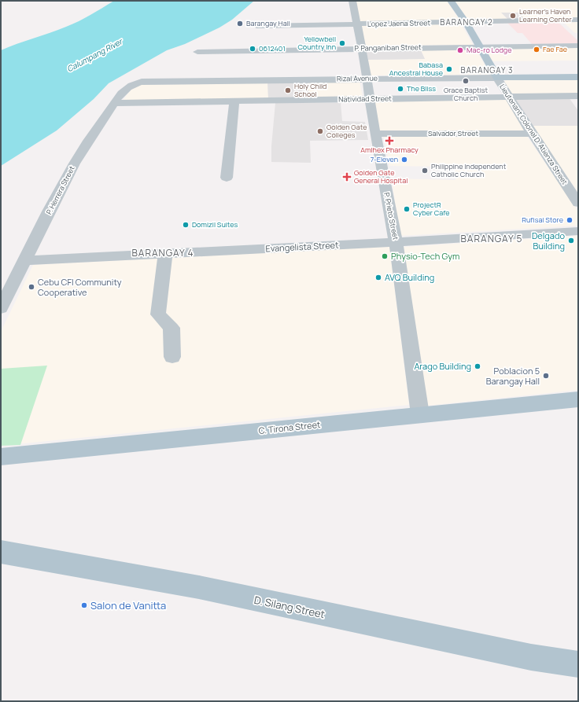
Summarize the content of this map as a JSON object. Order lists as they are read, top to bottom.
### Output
{
  "streets": {
    "main road": [
      "Rizal Avenue",
      "Lieutenant Colonel D. Atienza Street",
      "C. Tirona Street",
      "D. Silang Street"
    ],
    "street": [
      "Lopez Jaena Street",
      "P. Panganiban Street",
      "Natividad Street",
      "Salvador Street",
      "P. Herrera Street",
      "P. Prieto Street",
      "Evangelista Street"
    ]
  },
  "crossings": [
    ["Lopez Jaena Street", "Lieutenant Colonel D. Atienza Street"],
    ["Lopez Jaena Street", "P. Prieto Street"],
    ["P. Panganiban Street", "Lieutenant Colonel D. Atienza Street"],
    ["P. Panganiban Street", "P. Prieto Street"],
    ["Rizal Avenue", "Lieutenant Colonel D. Atienza Street"],
    ["Rizal Avenue", "P. Herrera Street"],
    ["Rizal Avenue", "P. Prieto Street"],
    ["Natividad Street", "Lieutenant Colonel D. Atienza Street"],
    ["Natividad Street", "P. Herrera Street"],
    ["Natividad Street", "P. Prieto Street"],
    ["Salvador Street", "Lieutenant Colonel D. Atienza Street"],
    ["Salvador Street", "P. Prieto Street"],
    ["P. Herrera Street", "Evangelista Street"],
    ["P. Prieto Street", "Evangelista Street"],
    ["P. Prieto Street", "C. Tirona Street"]
  ],
  "districts": [
    "BARANGAY 2",
    "BARANGAY 3",
    "BARANGAY 5",
    "BARANGAY 4"
  ],
  "water": ["Calumpang River"],
  "places": {
    "other": [
      "Learner's Haven Learning Center",
      "Barangay Hall",
      "Yellowbell Country Inn",
      "0612401",
      "Fae Fae",
      "Mac-ro Lodge",
      "Babasa Ancestral House",
      "Grace Baptist Church",
      "The Bliss",
      "Holy Child School",
      "Golden Gate Colleges",
      "7-Eleven",
      "Philippine Independent Catholic Church",
      "ProjectR Cyber Cafe",
      "Rufisal Store",
      "Domizil Suites",
      "Delgado Building",
      "Physio-Tech Gym",
      "AVQ Building",
      "Cebu CFI Community Cooperative",
      "Arago Building",
      "Poblacion 5 Barangay Hall",
      "Salon de Vanitta"
    ],
    "health": ["Amlhex Pharmacy", "Golden Gate General Hospital"]
  }
}
